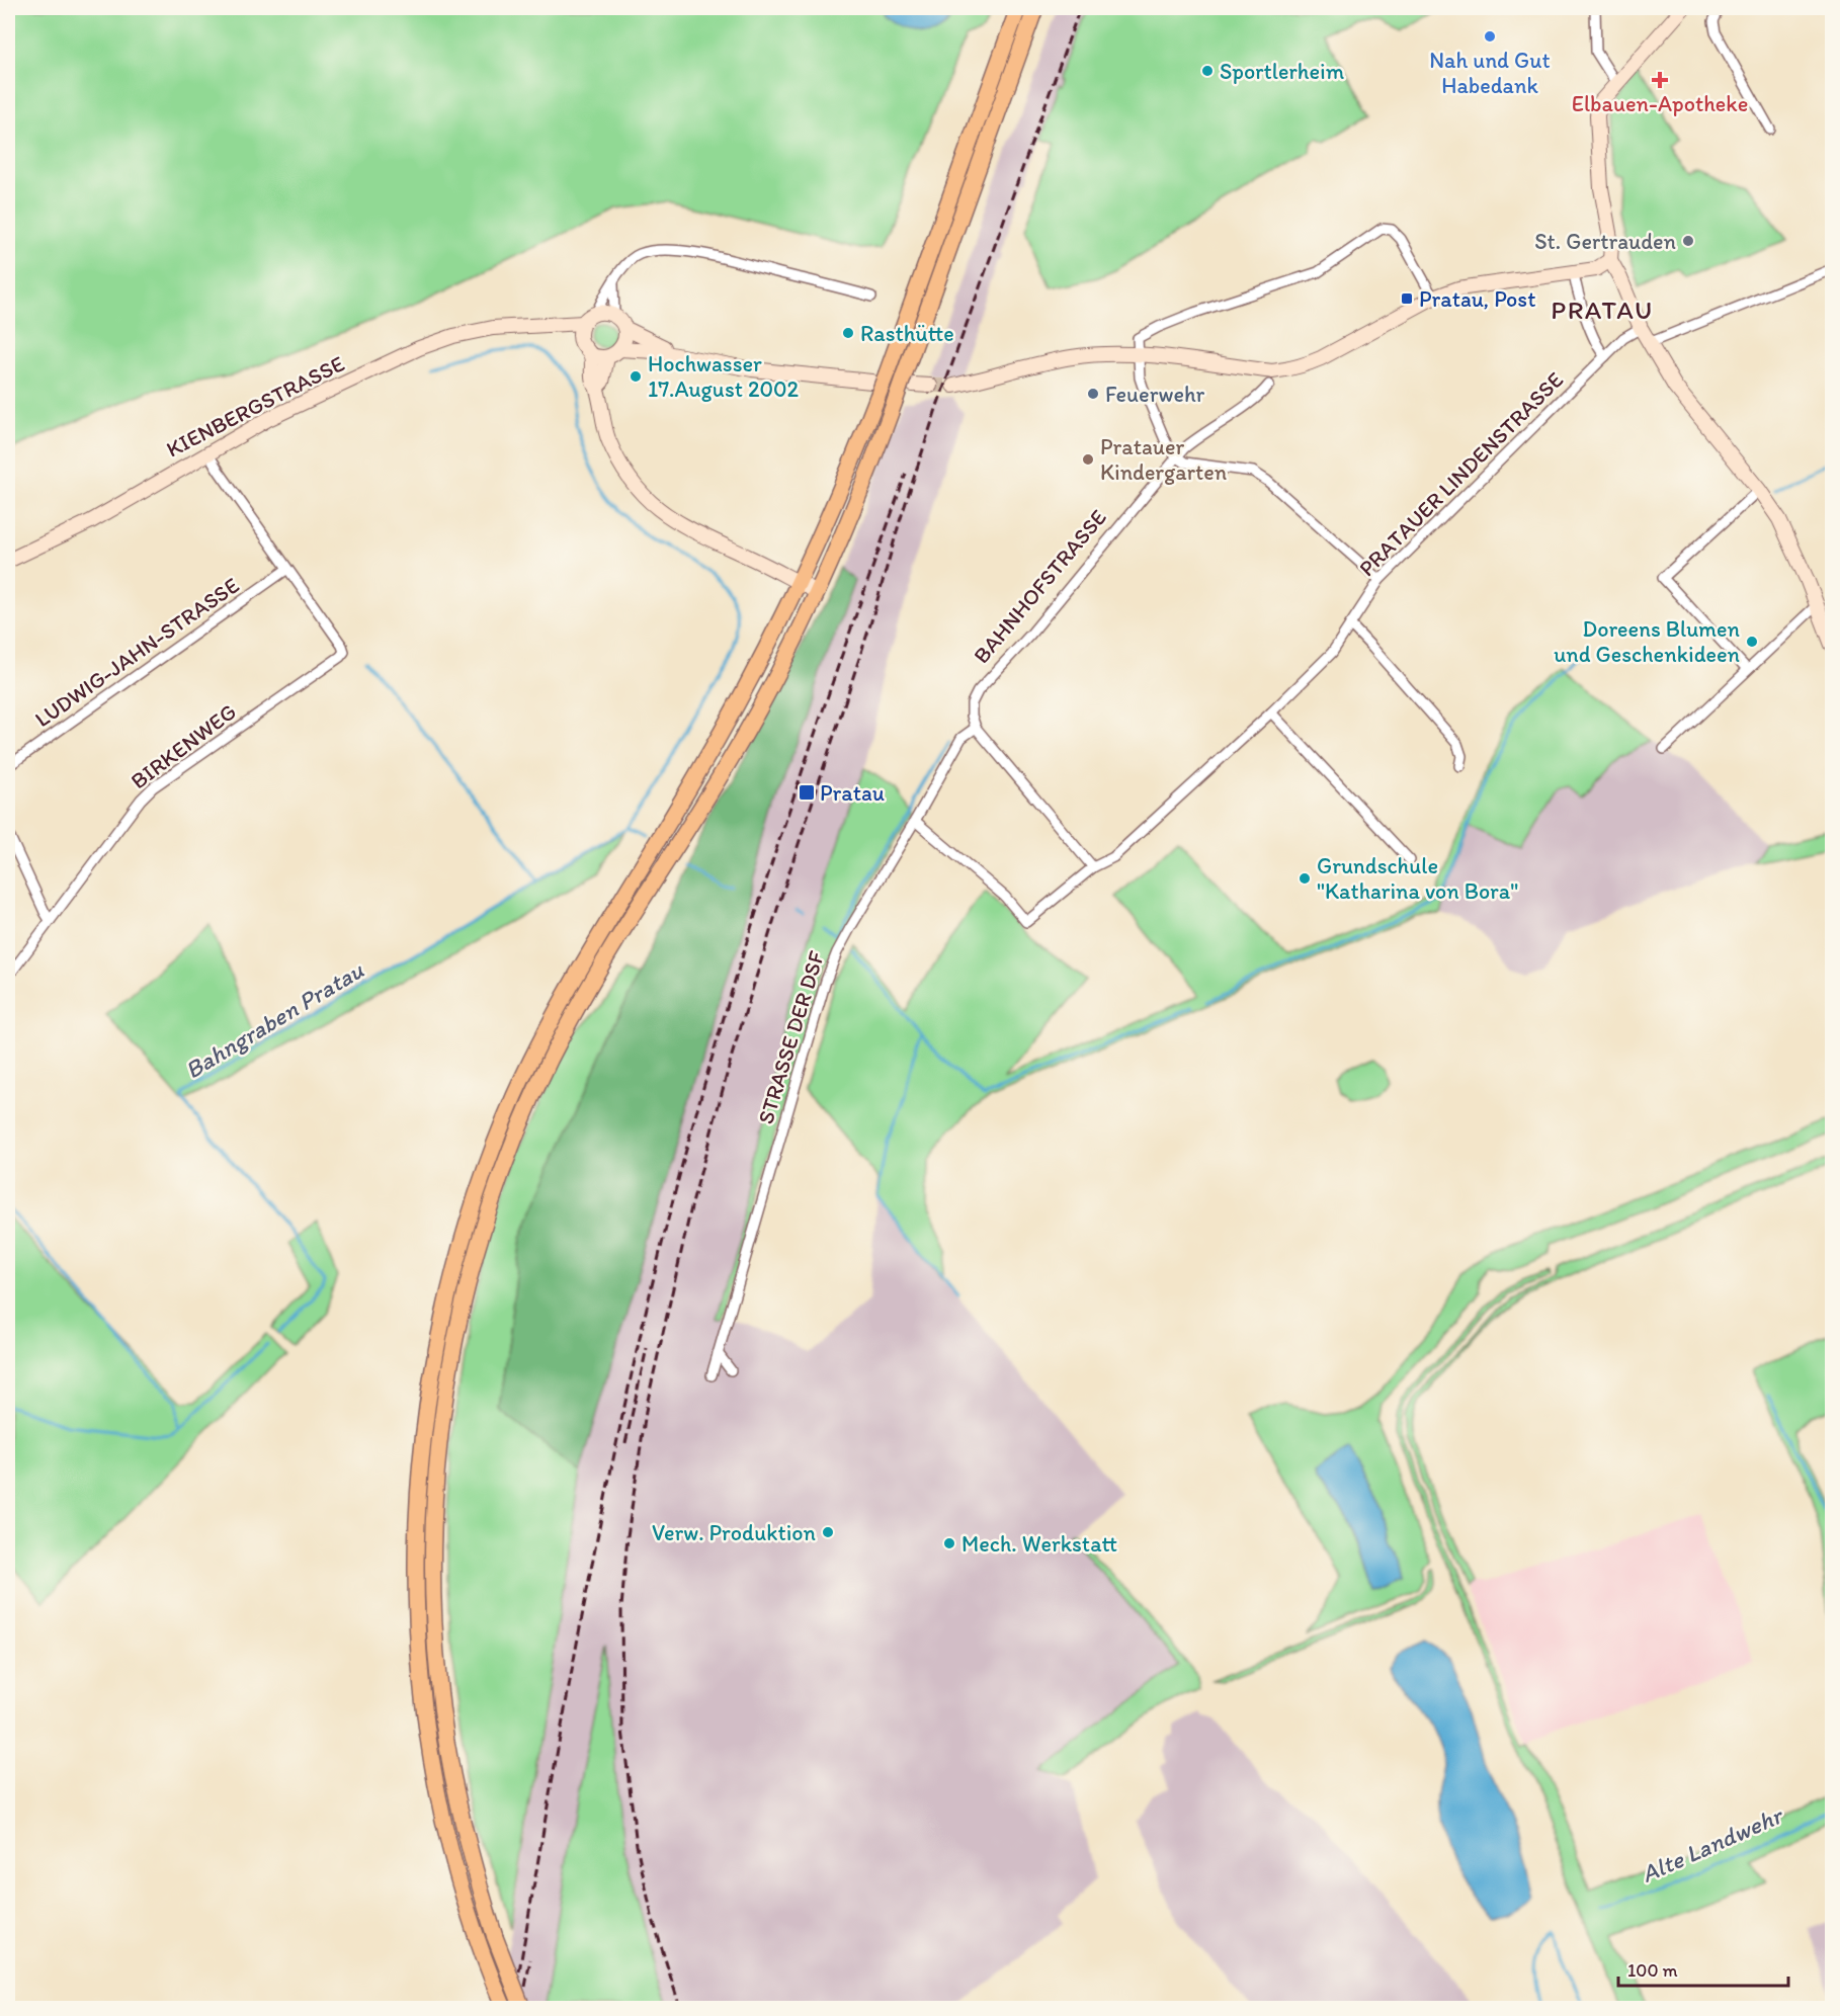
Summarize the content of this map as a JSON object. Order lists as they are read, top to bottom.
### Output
{
  "streets": {
    "street": [
      "KIENBERGSTRASSE",
      "PRATAUER LINDENSTRASSE",
      "BAHNHOFSTRASSE",
      "LUDWIG-JAHN-STRASSE",
      "BIRKENWEG",
      "STRASSE DER DSF"
    ]
  },
  "crossings": [
    ["PRATAUER LINDENSTRASSE", "STRASSE DER DSF"],
    ["BAHNHOFSTRASSE", "STRASSE DER DSF"],
    ["LUDWIG-JAHN-STRASSE", "BIRKENWEG"]
  ],
  "districts": ["PRATAU"],
  "water": ["Bahngraben Pratau", "Alte Landwehr"],
  "places": {
    "other": [
      "Nah und Gut Habedank",
      "Sportlerheim",
      "St. Gertrauden",
      "Rasthütte",
      "Hochwasser 17.August 2002",
      "Feuerwehr",
      "Pratauer Kindergarten",
      "Doreens Blumen und Geschenkideen",
      "Grundschule \"Katharina von Bora\"",
      "Verw. Produktion",
      "Mech. Werkstatt"
    ],
    "health": ["Elbauen-Apotheke"],
    "transit": ["Pratau, Post", "Pratau"]
  },
  "scale_bar": "100 m"
}
